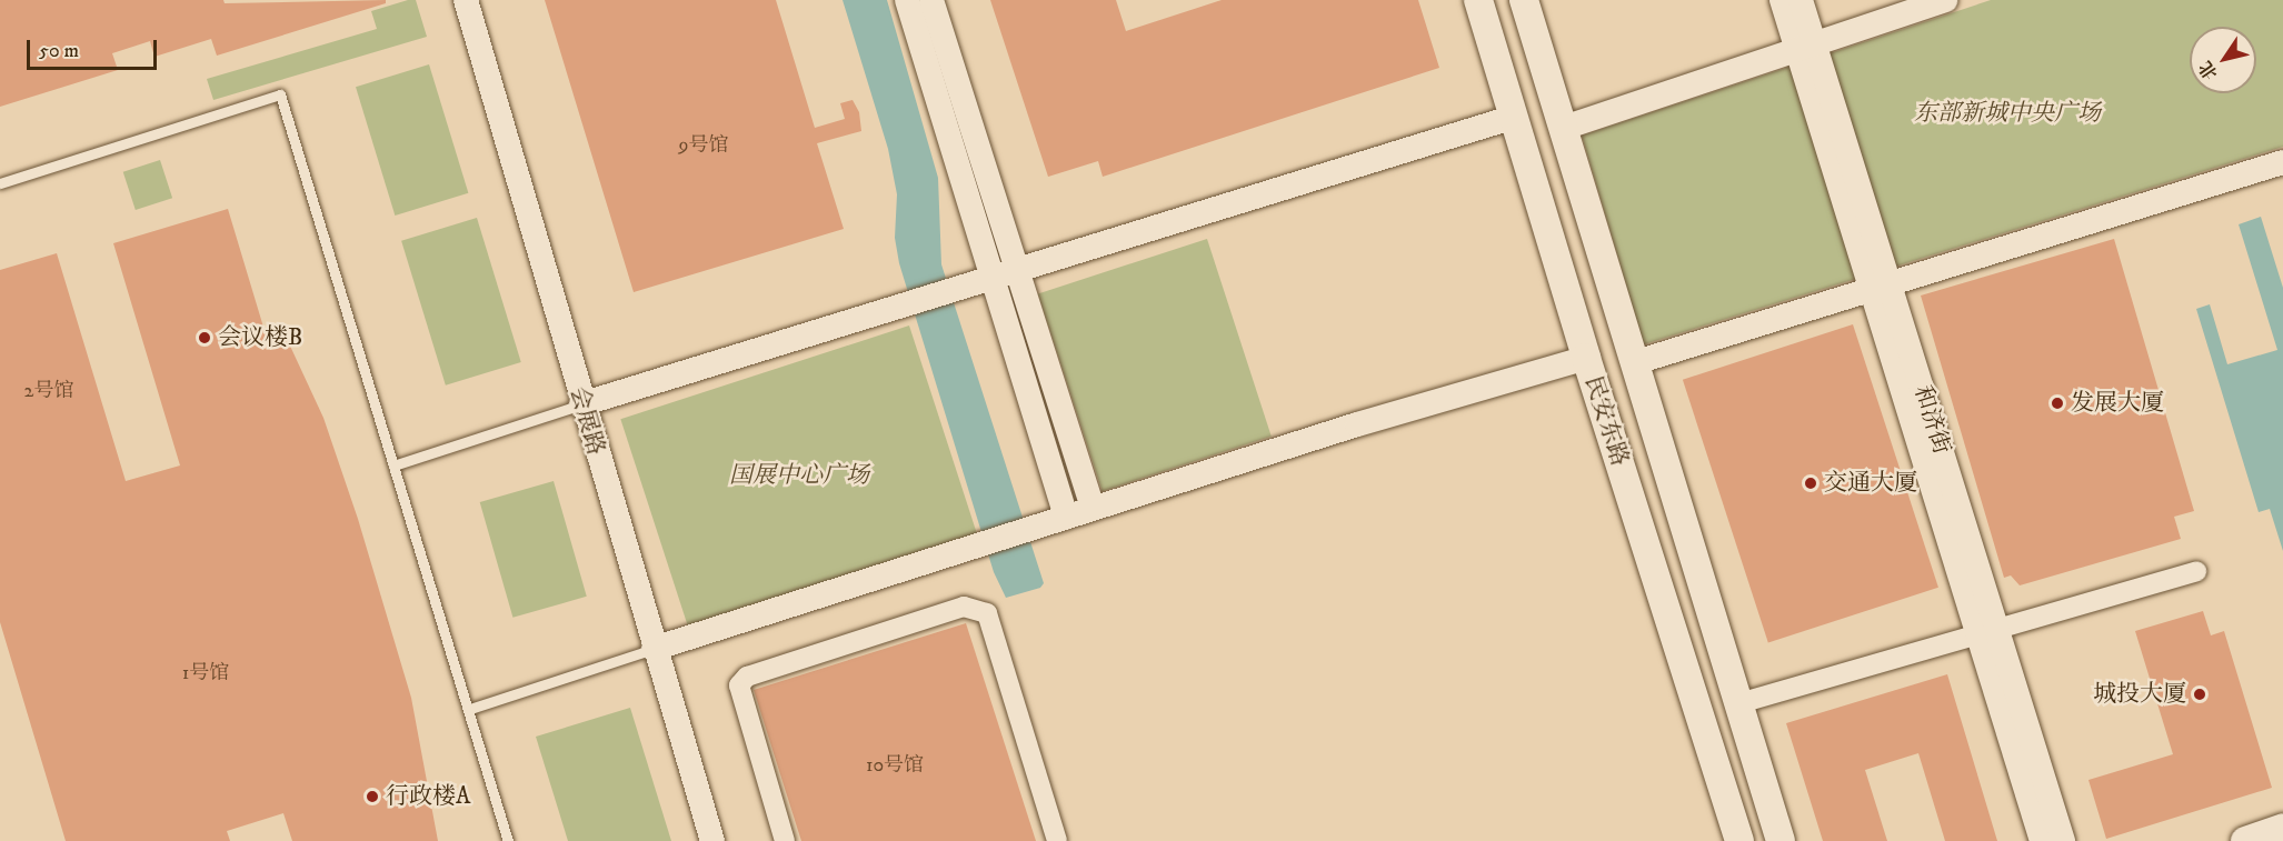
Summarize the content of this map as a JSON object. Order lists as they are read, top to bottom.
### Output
{
  "streets": {
    "main road": ["民安东路"],
    "street": ["和济街", "会展路"]
  },
  "parks": ["东部新城中央广场", "国展中心广场"],
  "places": [
    "会议楼B",
    "发展大厦",
    "交通大厦",
    "城投大厦",
    "行政楼A"
  ],
  "house_numbers": [
    "9号馆",
    "2号馆",
    "1号馆",
    "10号馆"
  ],
  "scale_bar": "50 m",
  "north": "bottom left"
}
